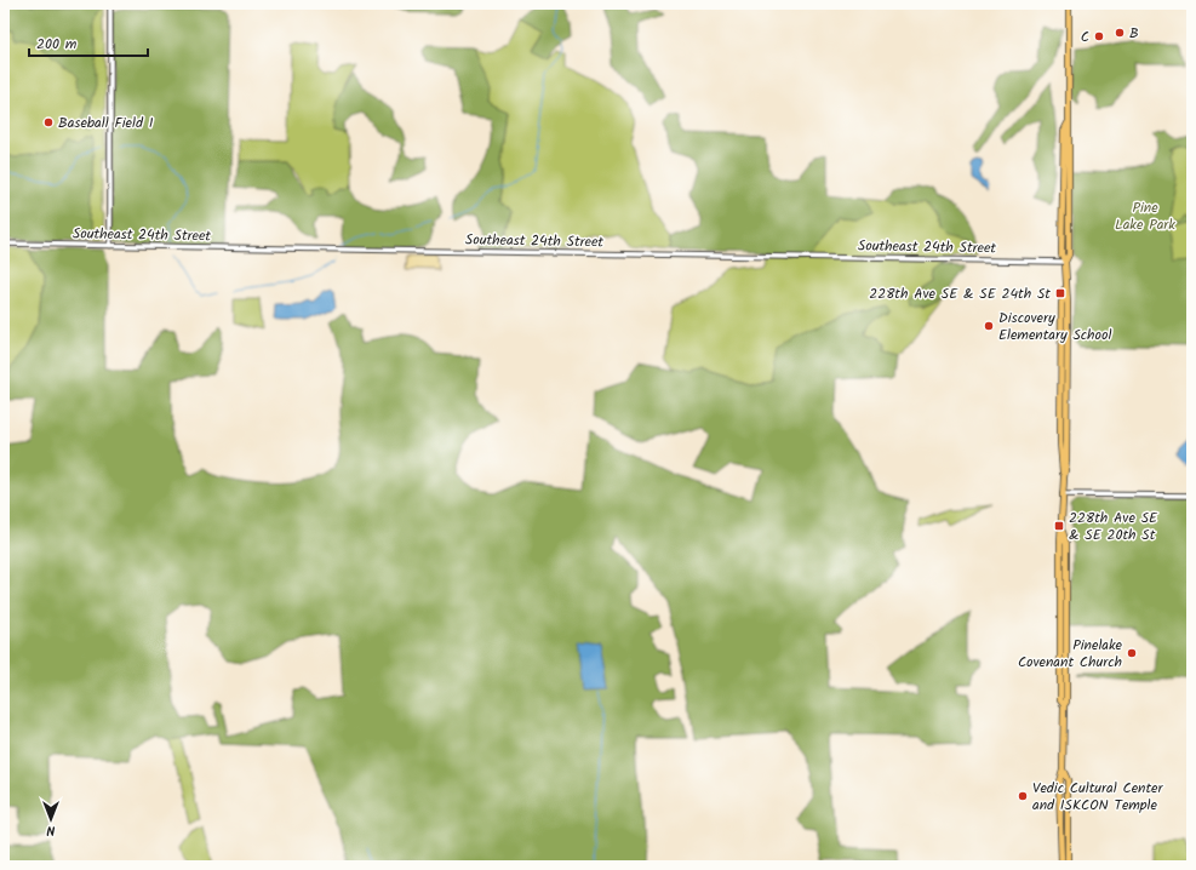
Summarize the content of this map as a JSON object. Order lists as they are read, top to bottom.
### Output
{
  "streets": {
    "street": ["Southeast 24th Street"]
  },
  "parks": ["Pine Lake Park"],
  "places": {
    "other": [
      "B",
      "C",
      "Baseball Field 1",
      "Discovery Elementary School",
      "Pinelake Covenant Church",
      "Vedic Cultural Center and ISKCON Temple"
    ],
    "transit": ["228th Ave SE & SE 24th St", "228th Ave SE & SE 20th St"]
  },
  "scale_bar": "200 m",
  "north": "bottom"
}
